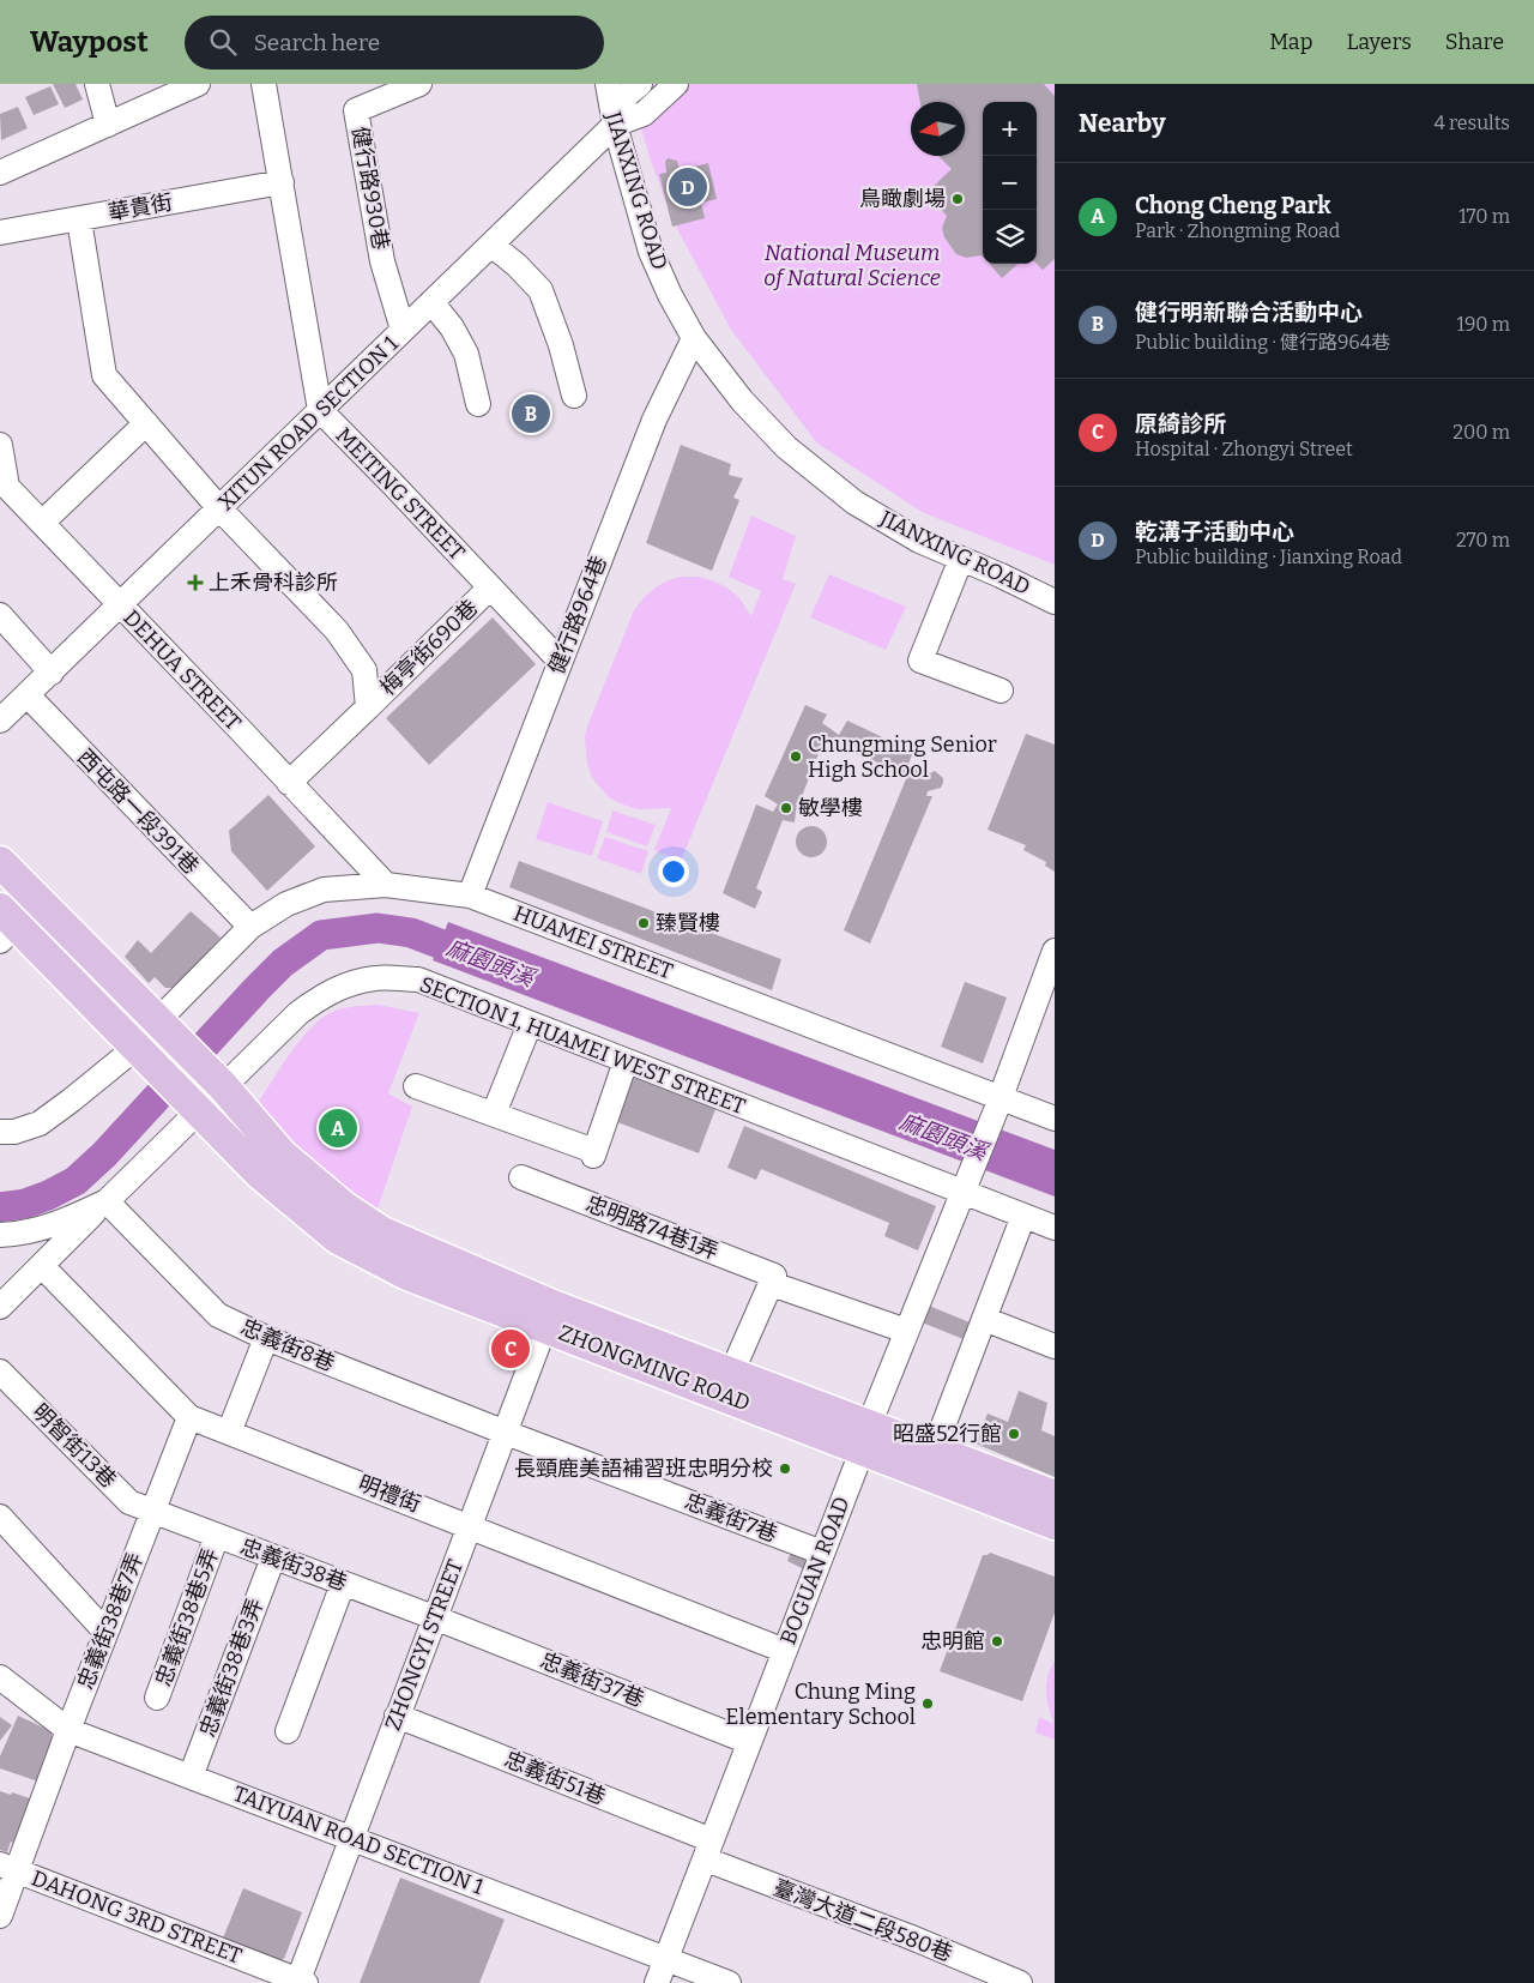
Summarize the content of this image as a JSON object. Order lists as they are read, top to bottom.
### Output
{
  "streets": {
    "main road": ["ZHONGMING ROAD"],
    "street": [
      "健行路930巷",
      "JIANXING ROAD",
      "華貴街",
      "XITUN ROAD SECTION 1",
      "MEITING STREET",
      "健行路964巷",
      "梅亭街690巷",
      "DEHUA STREET",
      "西屯路一段391巷",
      "HUAMEI STREET",
      "SECTION 1, HUAMEI WEST STREET",
      "忠明路74巷1弄",
      "忠義街8巷",
      "明智街13巷",
      "明禮街",
      "忠義街7巷",
      "忠義街38巷",
      "BOGUAN ROAD",
      "忠義街38巷5弄",
      "忠義街38巷7弄",
      "ZHONGYI STREET",
      "忠義街38巷3弄",
      "忠義街37巷",
      "忠義街51巷",
      "TAIYUAN ROAD SECTION 1",
      "DAHONG 3RD STREET",
      "臺灣大道二段580巷"
    ]
  },
  "crossings": [
    ["健行路930巷", "XITUN ROAD SECTION 1"],
    ["JIANXING ROAD", "XITUN ROAD SECTION 1"],
    ["JIANXING ROAD", "健行路964巷"],
    ["華貴街", "MEITING STREET"],
    ["XITUN ROAD SECTION 1", "MEITING STREET"],
    ["XITUN ROAD SECTION 1", "DEHUA STREET"],
    ["XITUN ROAD SECTION 1", "西屯路一段391巷"],
    ["MEITING STREET", "健行路964巷"],
    ["MEITING STREET", "梅亭街690巷"],
    ["健行路964巷", "HUAMEI STREET"],
    ["梅亭街690巷", "DEHUA STREET"],
    ["DEHUA STREET", "HUAMEI STREET"],
    ["西屯路一段391巷", "HUAMEI STREET"],
    ["HUAMEI STREET", "ZHONGMING ROAD"],
    ["HUAMEI STREET", "BOGUAN ROAD"],
    ["SECTION 1, HUAMEI WEST STREET", "忠義街8巷"],
    ["SECTION 1, HUAMEI WEST STREET", "ZHONGMING ROAD"],
    ["SECTION 1, HUAMEI WEST STREET", "BOGUAN ROAD"],
    ["忠義街8巷", "忠義街7巷"],
    ["忠義街8巷", "ZHONGYI STREET"],
    ["ZHONGMING ROAD", "BOGUAN ROAD"],
    ["ZHONGMING ROAD", "ZHONGYI STREET"],
    ["明智街13巷", "忠義街38巷"],
    ["明智街13巷", "忠義街38巷7弄"],
    ["明禮街", "BOGUAN ROAD"],
    ["明禮街", "忠義街38巷7弄"],
    ["明禮街", "ZHONGYI STREET"],
    ["忠義街7巷", "BOGUAN ROAD"],
    ["忠義街7巷", "ZHONGYI STREET"],
    ["忠義街38巷", "忠義街38巷5弄"],
    ["忠義街38巷", "忠義街38巷7弄"],
    ["忠義街38巷", "ZHONGYI STREET"],
    ["忠義街38巷", "忠義街38巷3弄"],
    ["忠義街38巷", "忠義街37巷"],
    ["BOGUAN ROAD", "忠義街37巷"],
    ["BOGUAN ROAD", "忠義街51巷"],
    ["BOGUAN ROAD", "TAIYUAN ROAD SECTION 1"],
    ["BOGUAN ROAD", "臺灣大道二段580巷"],
    ["忠義街38巷7弄", "TAIYUAN ROAD SECTION 1"],
    ["忠義街38巷7弄", "DAHONG 3RD STREET"],
    ["ZHONGYI STREET", "忠義街37巷"],
    ["ZHONGYI STREET", "忠義街51巷"],
    ["ZHONGYI STREET", "TAIYUAN ROAD SECTION 1"],
    ["ZHONGYI STREET", "DAHONG 3RD STREET"],
    ["忠義街38巷3弄", "TAIYUAN ROAD SECTION 1"],
    ["忠義街51巷", "臺灣大道二段580巷"]
  ],
  "water": ["麻園頭溪"],
  "parks": ["National Museum of Natural Science"],
  "places": {
    "other": [
      "鳥瞰劇場",
      "Chungming Senior High School",
      "敏學樓",
      "臻賢樓",
      "昭盛52行館",
      "長頸鹿美語補習班忠明分校",
      "忠明館",
      "Chung Ming Elementary School"
    ],
    "health": ["上禾骨科診所"]
  },
  "north": "left",
  "page": {
    "header": "Waypost",
    "search": "Search here",
    "nav": ["Map", "Layers", "Share"],
    "heading": ["Nearby", "4 results"],
    "map_buttons": ["+", "−"],
    "list": [
      {
        "mark": "A",
        "name": "Chong Cheng Park",
        "note": "Park · Zhongming Road",
        "value": "170 m"
      },
      {
        "mark": "B",
        "name": "健行明新聯合活動中心",
        "note": "Public building · 健行路964巷",
        "value": "190 m"
      },
      {
        "mark": "C",
        "name": "原綺診所",
        "note": "Hospital · Zhongyi Street",
        "value": "200 m"
      },
      {
        "mark": "D",
        "name": "乾溝子活動中心",
        "note": "Public building · Jianxing Road",
        "value": "270 m"
      }
    ],
    "pins": [
      "D",
      "B",
      "A",
      "C"
    ]
  }
}
